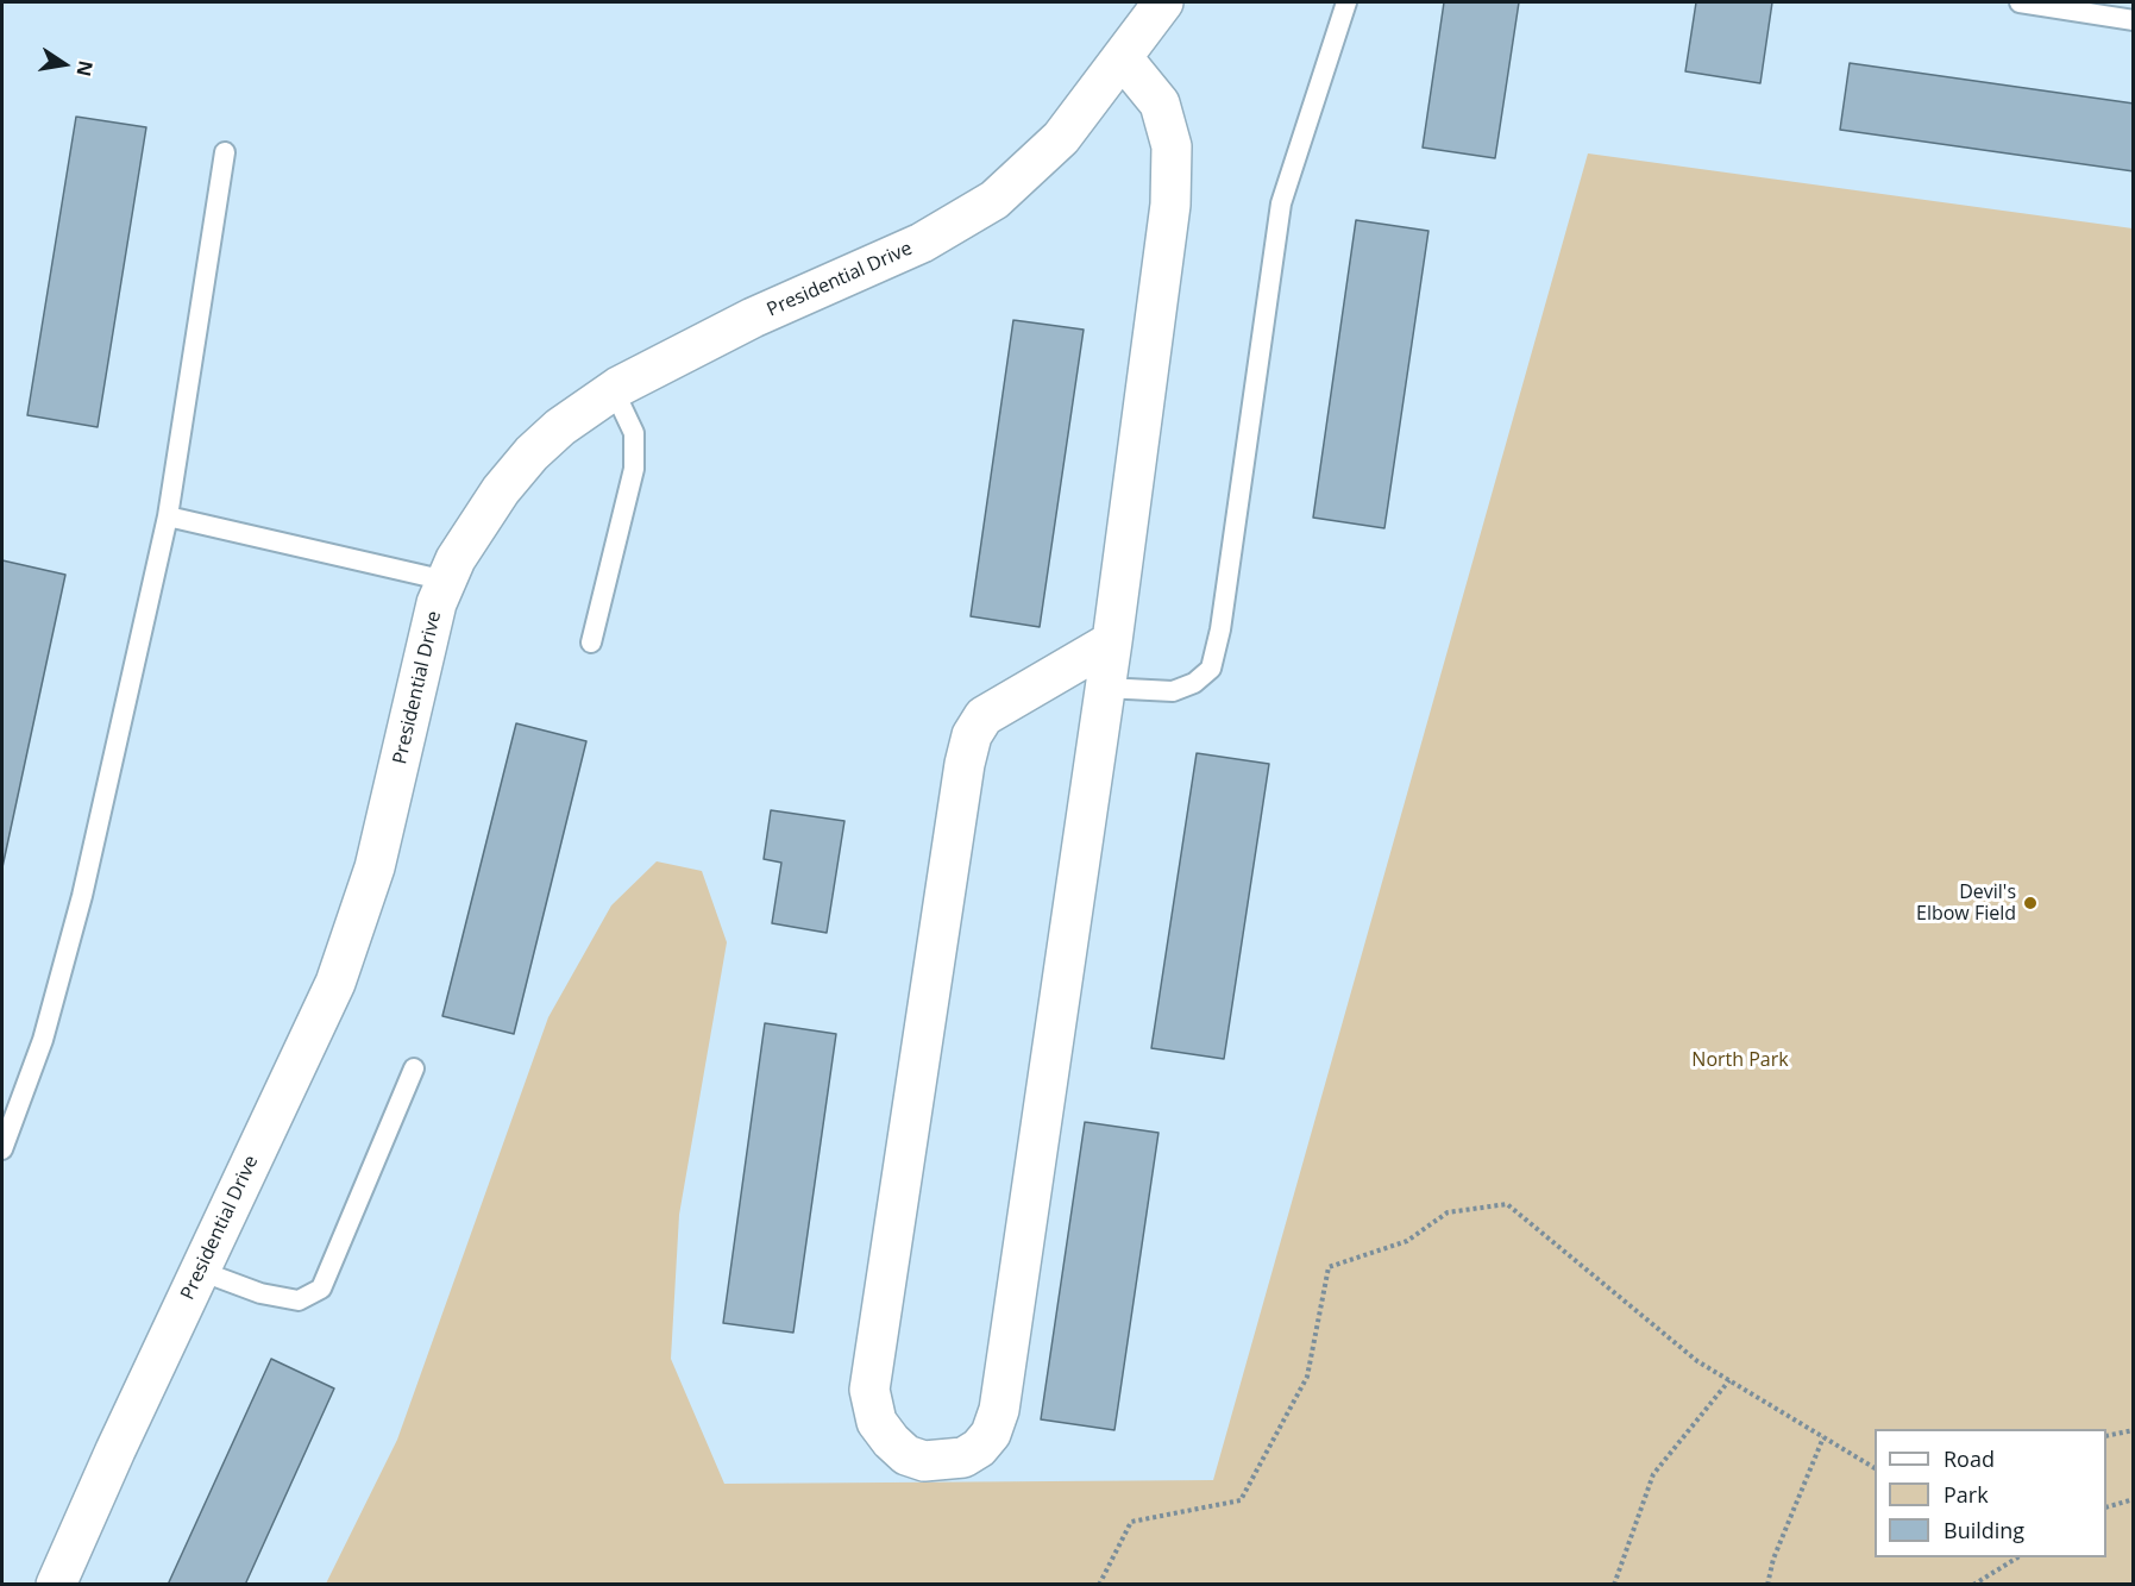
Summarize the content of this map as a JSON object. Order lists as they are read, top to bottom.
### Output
{
  "streets": {
    "street": ["Presidential Drive"]
  },
  "parks": ["North Park"],
  "places": ["Devil's Elbow Field"],
  "legend": ["Road", "Park", "Building"],
  "north": "right"
}
